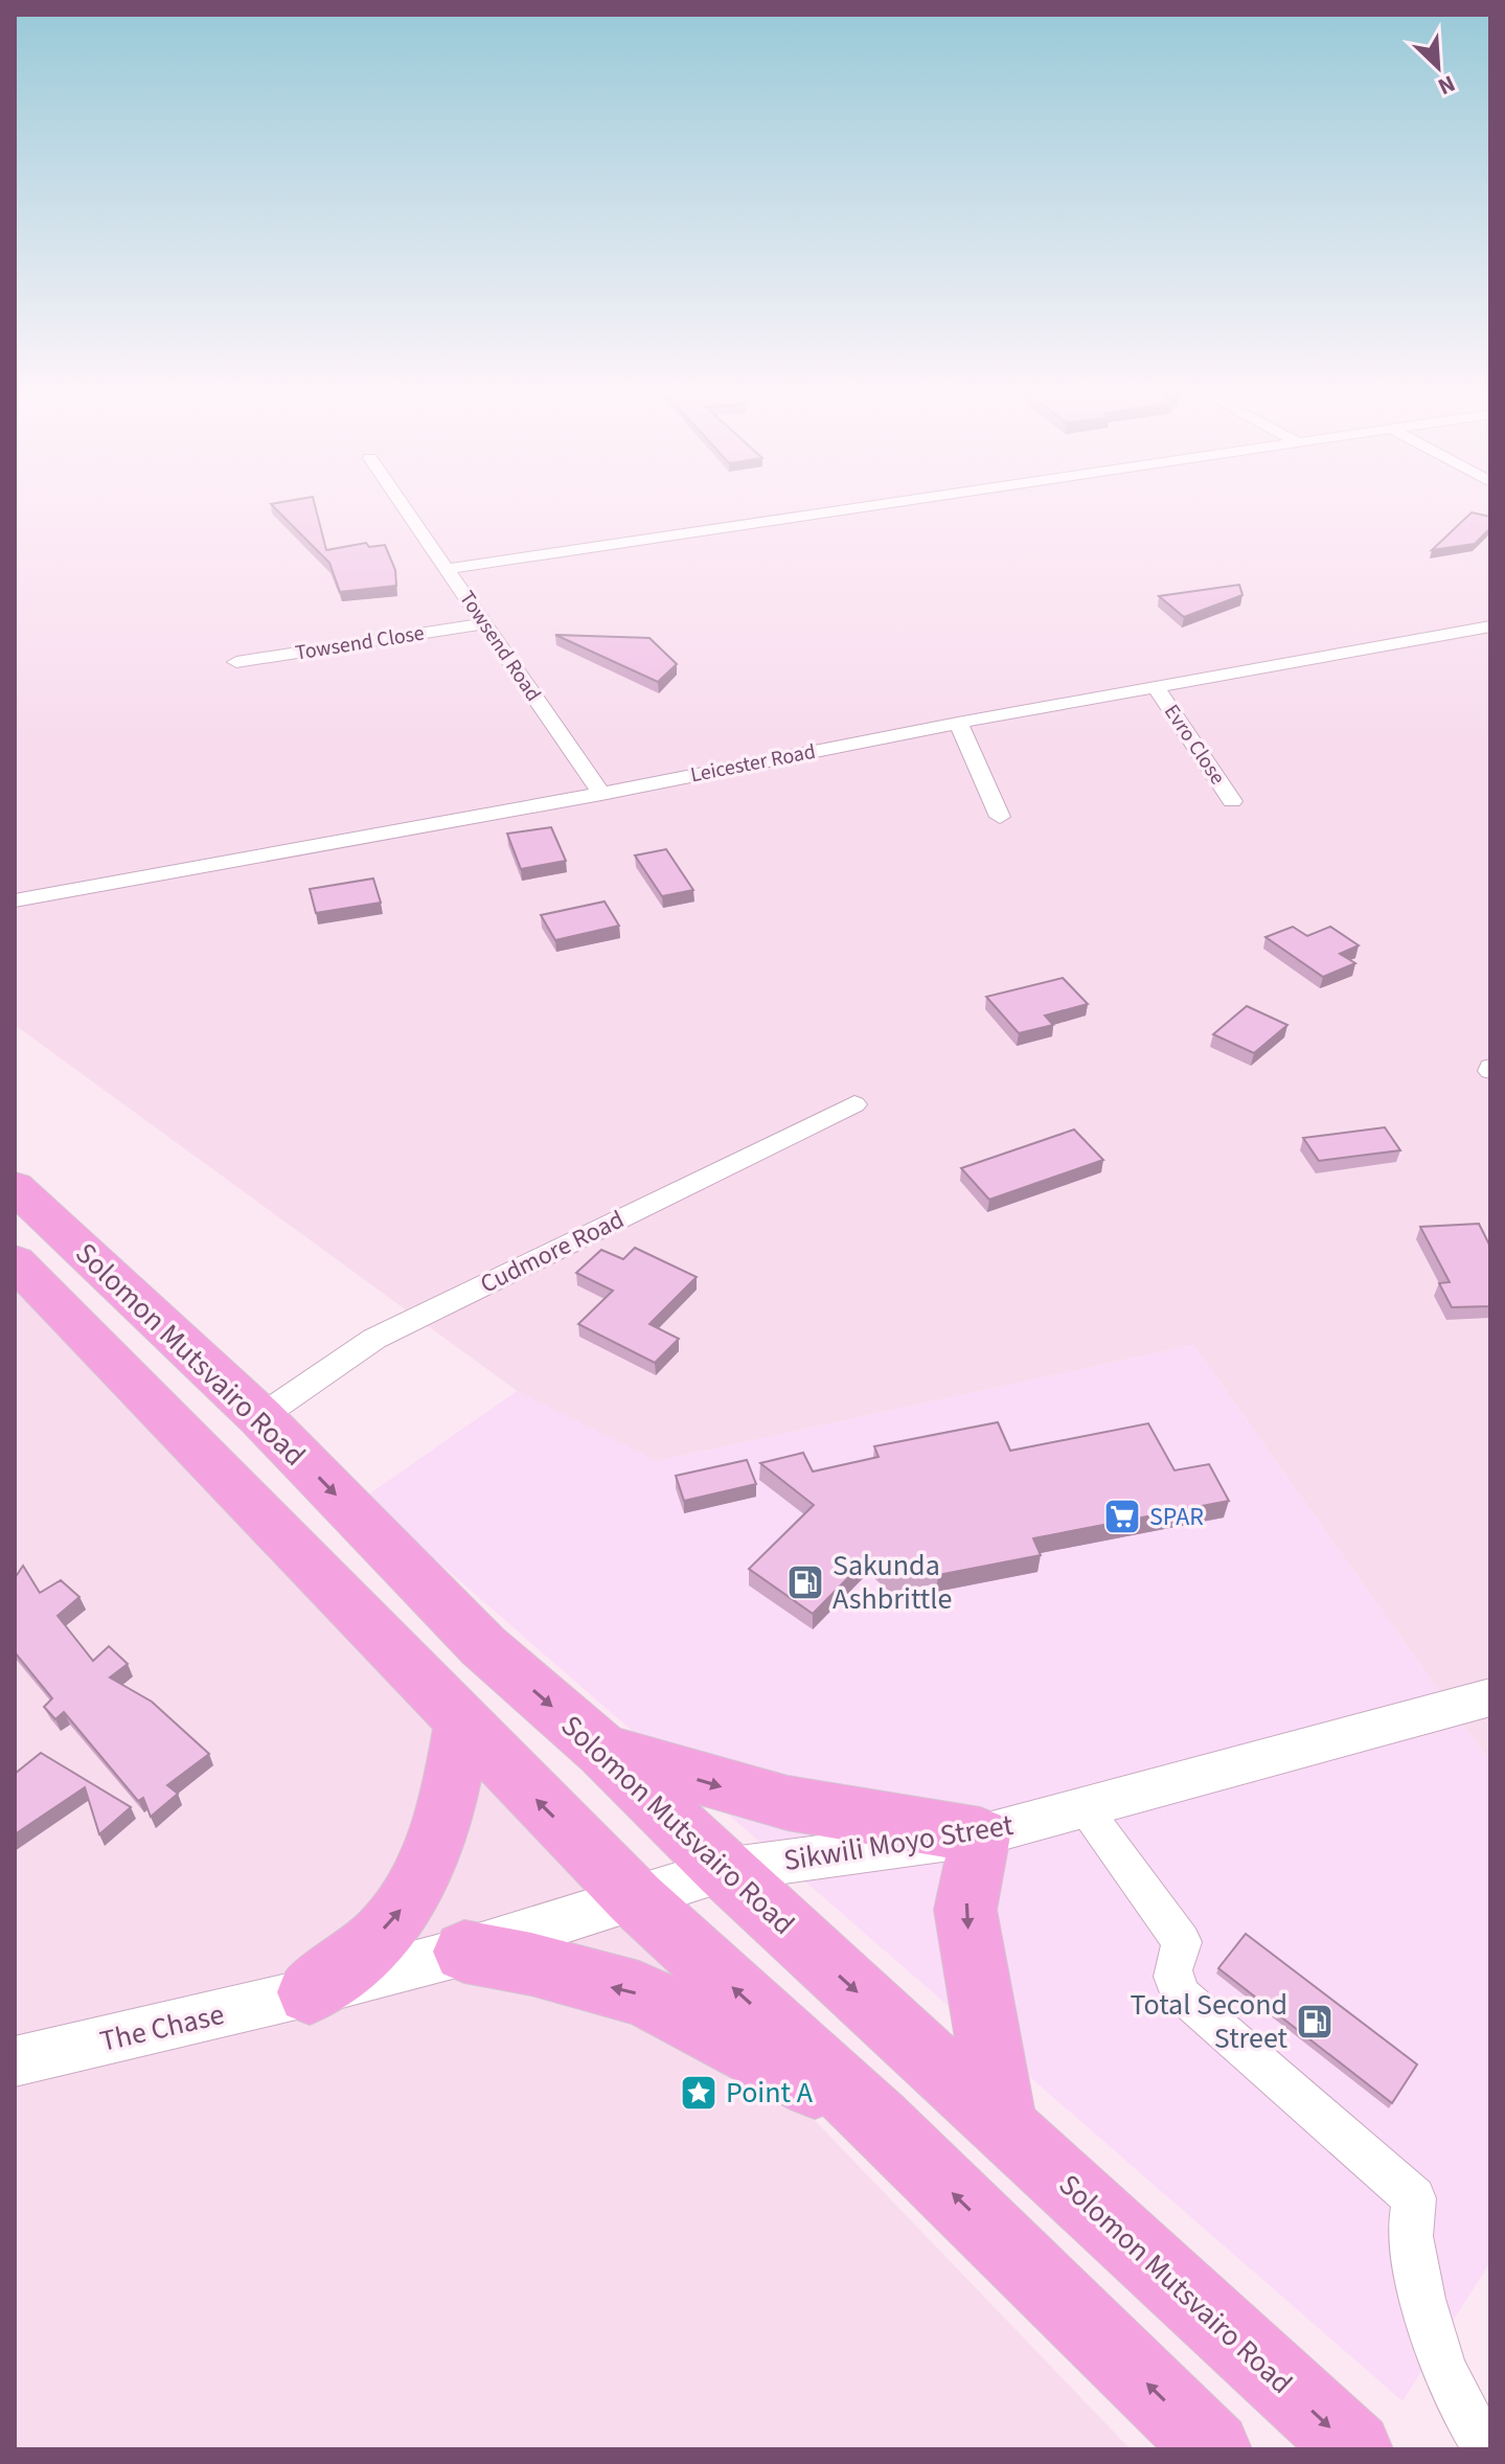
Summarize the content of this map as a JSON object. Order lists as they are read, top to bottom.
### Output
{
  "streets": {
    "highway": ["Solomon Mutsvairo Road"],
    "street": [
      "Towsend Close",
      "Towsend Road",
      "Evro Close",
      "Leicester Road",
      "Cudmore Road",
      "Sikwili Moyo Street",
      "The Chase"
    ]
  },
  "crossings": [
    ["Towsend Close", "Towsend Road"],
    ["Towsend Road", "Leicester Road"],
    ["Evro Close", "Leicester Road"],
    ["Cudmore Road", "Solomon Mutsvairo Road"],
    ["Solomon Mutsvairo Road", "Sikwili Moyo Street"],
    ["Sikwili Moyo Street", "The Chase"]
  ],
  "places": {
    "supermarket": ["SPAR"],
    "fuel station": ["Sakunda Ashbrittle", "Total Second Street"],
    "place": ["Point A"]
  },
  "north": "bottom right"
}
